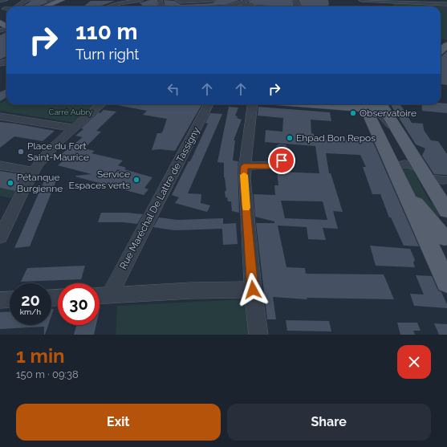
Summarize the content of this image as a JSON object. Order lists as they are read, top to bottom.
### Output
{
  "streets": {
    "street": ["Rue Maréchal De Lattre de Tassigny"]
  },
  "parks": ["Carré Aubry"],
  "places": [
    "Observatoire",
    "Ehpad Bon Repos",
    "Place du Fort Saint-Maurice",
    "Service Espaces verts",
    "Pétanque Burgienne"
  ],
  "page": {
    "turn": ["110 m", "Turn right"],
    "speed": "20 km/h",
    "limit": "30",
    "heading": ["1 min", "150 m · 09:38"],
    "buttons": ["Exit", "Share"]
  }
}
